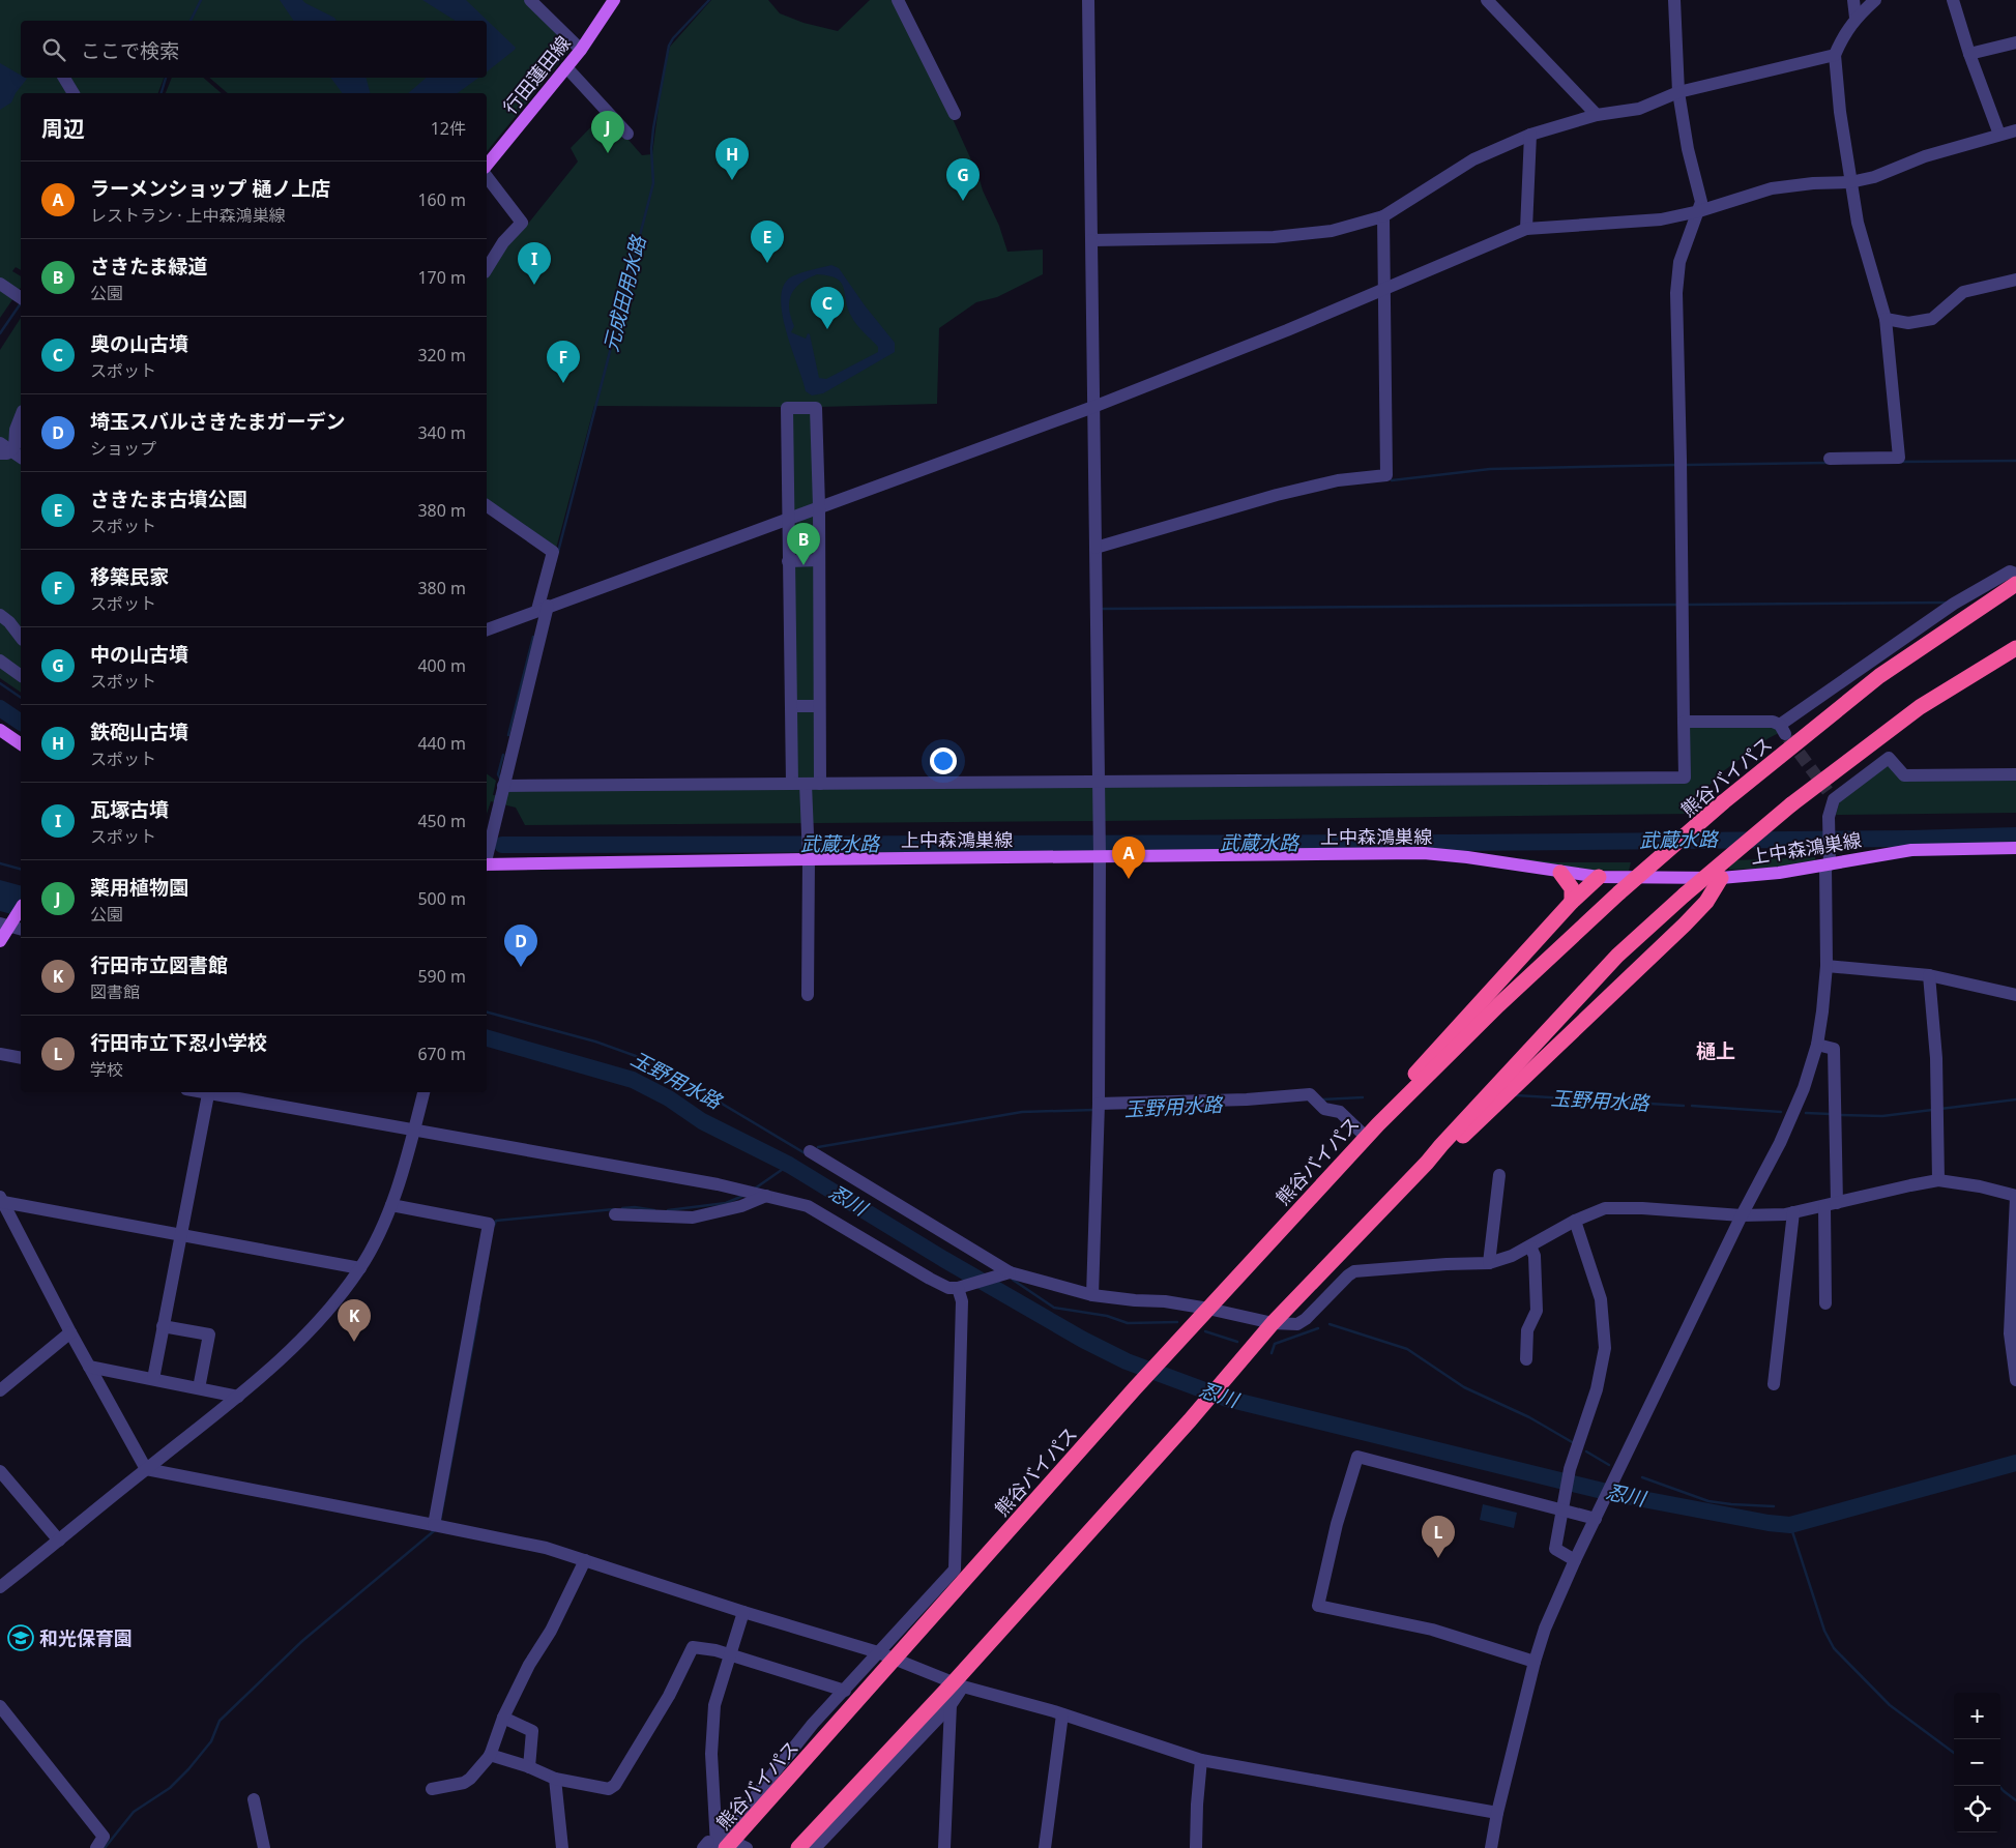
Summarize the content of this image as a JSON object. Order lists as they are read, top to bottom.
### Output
{
  "streets": {
    "highway": ["熊谷バイパス"],
    "main road": ["行田蓮田線", "上中森鴻巣線"]
  },
  "districts": ["樋上"],
  "water": [
    "元成田用水路",
    "武蔵水路",
    "玉野用水路",
    "忍川"
  ],
  "places": {
    "school or university": ["和光保育園"]
  },
  "page": {
    "search": "ここで検索",
    "heading": ["周辺", "12件"],
    "pins": [
      "J",
      "H",
      "G",
      "E",
      "I",
      "C",
      "F",
      "B",
      "A",
      "D",
      "K",
      "L"
    ],
    "list": [
      {
        "mark": "A",
        "name": "ラーメンショップ 樋ノ上店",
        "note": "レストラン · 上中森鴻巣線",
        "value": "160 m"
      },
      {
        "mark": "B",
        "name": "さきたま緑道",
        "note": "公園",
        "value": "170 m"
      },
      {
        "mark": "C",
        "name": "奥の山古墳",
        "note": "スポット",
        "value": "320 m"
      },
      {
        "mark": "D",
        "name": "埼玉スバルさきたまガーデン",
        "note": "ショップ",
        "value": "340 m"
      },
      {
        "mark": "E",
        "name": "さきたま古墳公園",
        "note": "スポット",
        "value": "380 m"
      },
      {
        "mark": "F",
        "name": "移築民家",
        "note": "スポット",
        "value": "380 m"
      },
      {
        "mark": "G",
        "name": "中の山古墳",
        "note": "スポット",
        "value": "400 m"
      },
      {
        "mark": "H",
        "name": "鉄砲山古墳",
        "note": "スポット",
        "value": "440 m"
      },
      {
        "mark": "I",
        "name": "瓦塚古墳",
        "note": "スポット",
        "value": "450 m"
      },
      {
        "mark": "J",
        "name": "薬用植物園",
        "note": "公園",
        "value": "500 m"
      },
      {
        "mark": "K",
        "name": "行田市立図書館",
        "note": "図書館",
        "value": "590 m"
      },
      {
        "mark": "L",
        "name": "行田市立下忍小学校",
        "note": "学校",
        "value": "670 m"
      }
    ],
    "map_buttons": ["+", "−"]
  }
}
